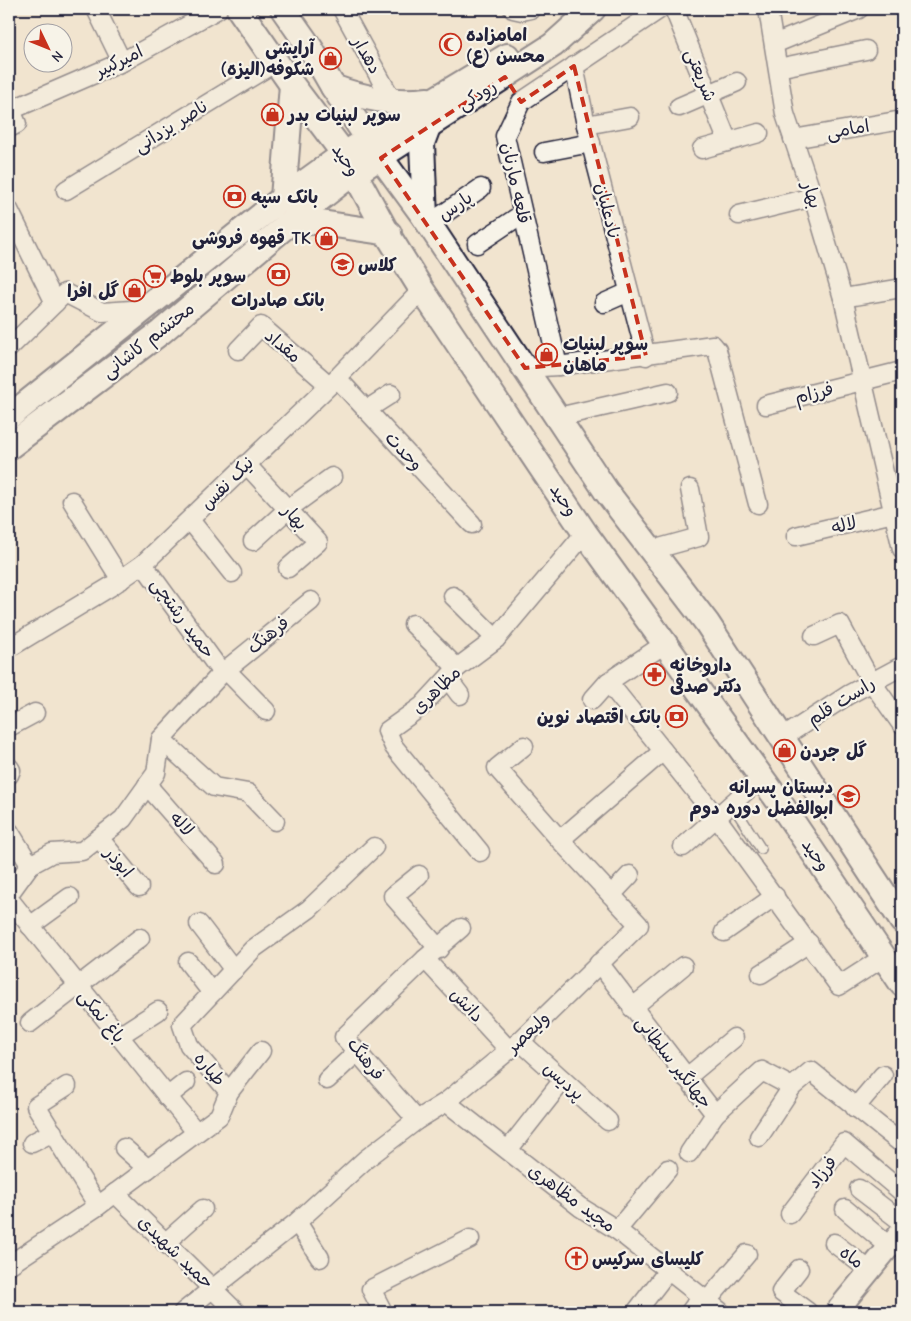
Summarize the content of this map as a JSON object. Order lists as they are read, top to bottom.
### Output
{
  "streets": {
    "main road": ["رودکی", "وحید", "محتشم کاشانی"],
    "street": [
      "دهدار",
      "امیرکبیر",
      "شریعتی",
      "ناصر یزدانی",
      "امامی",
      "قلعه مارنان",
      "بهار",
      "پارس",
      "نادعلیان",
      "مقداد",
      "فرزام",
      "وحدت",
      "نیک نفس",
      "لاله",
      "حمید رشتچی",
      "فرهنگ",
      "مظاهری",
      "راست قلم",
      "ابوذر",
      "دانش",
      "باغ نمکی",
      "ولیعصر",
      "جهانگیر سلطانی",
      "طیاره",
      "پردیس",
      "فرزاد",
      "مجید مظاهری",
      "حمید شهیدی",
      "ماه"
    ]
  },
  "crossings": [
    ["رودکی", "وحید"],
    ["ناصر یزدانی", "وحید"],
    ["امامی", "بهار"],
    ["وحید", "پارس"],
    ["وحید", "محتشم کاشانی"],
    ["وحید", "نیک نفس"],
    ["وحید", "مظاهری"],
    ["وحید", "راست قلم"],
    ["بهار", "فرزام"],
    ["بهار", "نیک نفس"],
    ["بهار", "لاله"],
    ["مقداد", "وحدت"],
    ["مقداد", "نیک نفس"],
    ["وحدت", "نیک نفس"],
    ["نیک نفس", "حمید رشتچی"],
    ["حمید رشتچی", "فرهنگ"],
    ["فرهنگ", "دانش"],
    ["فرهنگ", "ولیعصر"],
    ["دانش", "ولیعصر"],
    ["دانش", "پردیس"],
    ["باغ نمکی", "طیاره"],
    ["ولیعصر", "جهانگیر سلطانی"],
    ["ولیعصر", "پردیس"],
    ["ولیعصر", "مجید مظاهری"],
    ["ولیعصر", "حمید شهیدی"],
    ["طیاره", "حمید شهیدی"]
  ],
  "places": {
    "mosque": ["امامزاده محسن (ع)"],
    "shop": [
      "آرایشی شکوفه(الیزه)",
      "سوپر لبنیات بدر",
      "قهوه فروشی TK",
      "گل افرا",
      "سوپر لبنیات ماهان",
      "گل جردن"
    ],
    "bank": ["بانک سپه", "بانک صادرات", "بانک اقتصاد نوین"],
    "school or university": ["کلاس", "دبستان پسرانه ابوالفضل دوره دوم"],
    "supermarket": ["سوپر بلوط"],
    "pharmacy": ["داروخانه دکتر صدقی"],
    "church": ["کلیسای سرکیس"]
  },
  "north": "bottom right"
}
